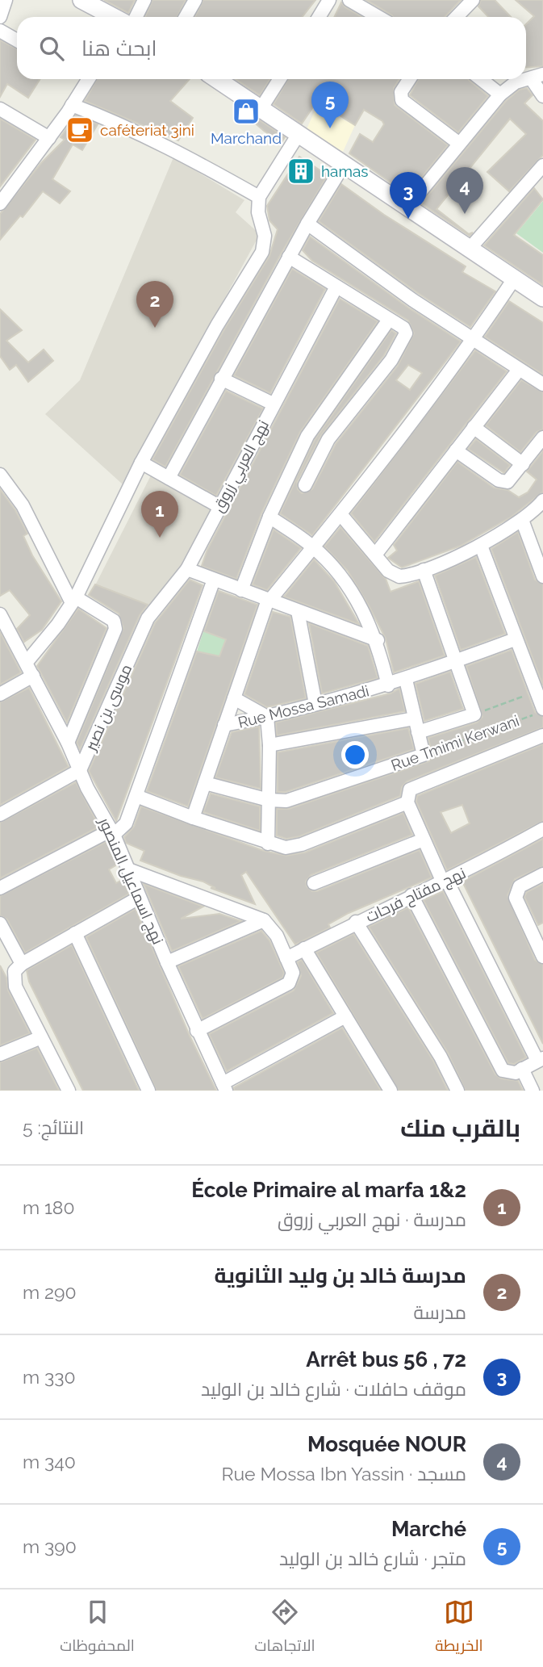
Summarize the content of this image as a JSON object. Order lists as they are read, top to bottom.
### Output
{
  "streets": {
    "street": [
      "نهج العربي زروق",
      "Rue Mossa Samadi",
      "موسى بن نصير",
      "Rue Tmimi Kerwani",
      "نهج اسماعيل المنصور",
      "نهج مفتاح فرحات"
    ]
  },
  "crossings": [
    ["نهج العربي زروق", "موسى بن نصير"],
    ["موسى بن نصير", "نهج اسماعيل المنصور"]
  ],
  "places": {
    "shop": ["Marchand"],
    "cafe": ["caféteriat 3ini"],
    "building": ["hamas"]
  },
  "page": {
    "search": "ابحث هنا",
    "pins": [
      "5",
      "4",
      "3",
      "2",
      "1"
    ],
    "heading": ["بالقرب منك", "النتائج: 5"],
    "list": [
      {
        "mark": "1",
        "name": "École Primaire al marfa 1&2",
        "note": "مدرسة · نهج العربي زروق",
        "value": "180 m"
      },
      {
        "mark": "2",
        "name": "مدرسة خالد بن وليد الثانوية",
        "note": "مدرسة",
        "value": "290 m"
      },
      {
        "mark": "3",
        "name": "Arrêt bus 56 , 72",
        "note": "موقف حافلات · شارع خالد بن الوليد",
        "value": "330 m"
      },
      {
        "mark": "4",
        "name": "Mosquée NOUR",
        "note": "مسجد · Rue Mossa Ibn Yassin",
        "value": "340 m"
      },
      {
        "mark": "5",
        "name": "Marché",
        "note": "متجر · شارع خالد بن الوليد",
        "value": "390 m"
      }
    ],
    "nav": ["الخريطة", "الاتجاهات", "المحفوظات"]
  }
}
